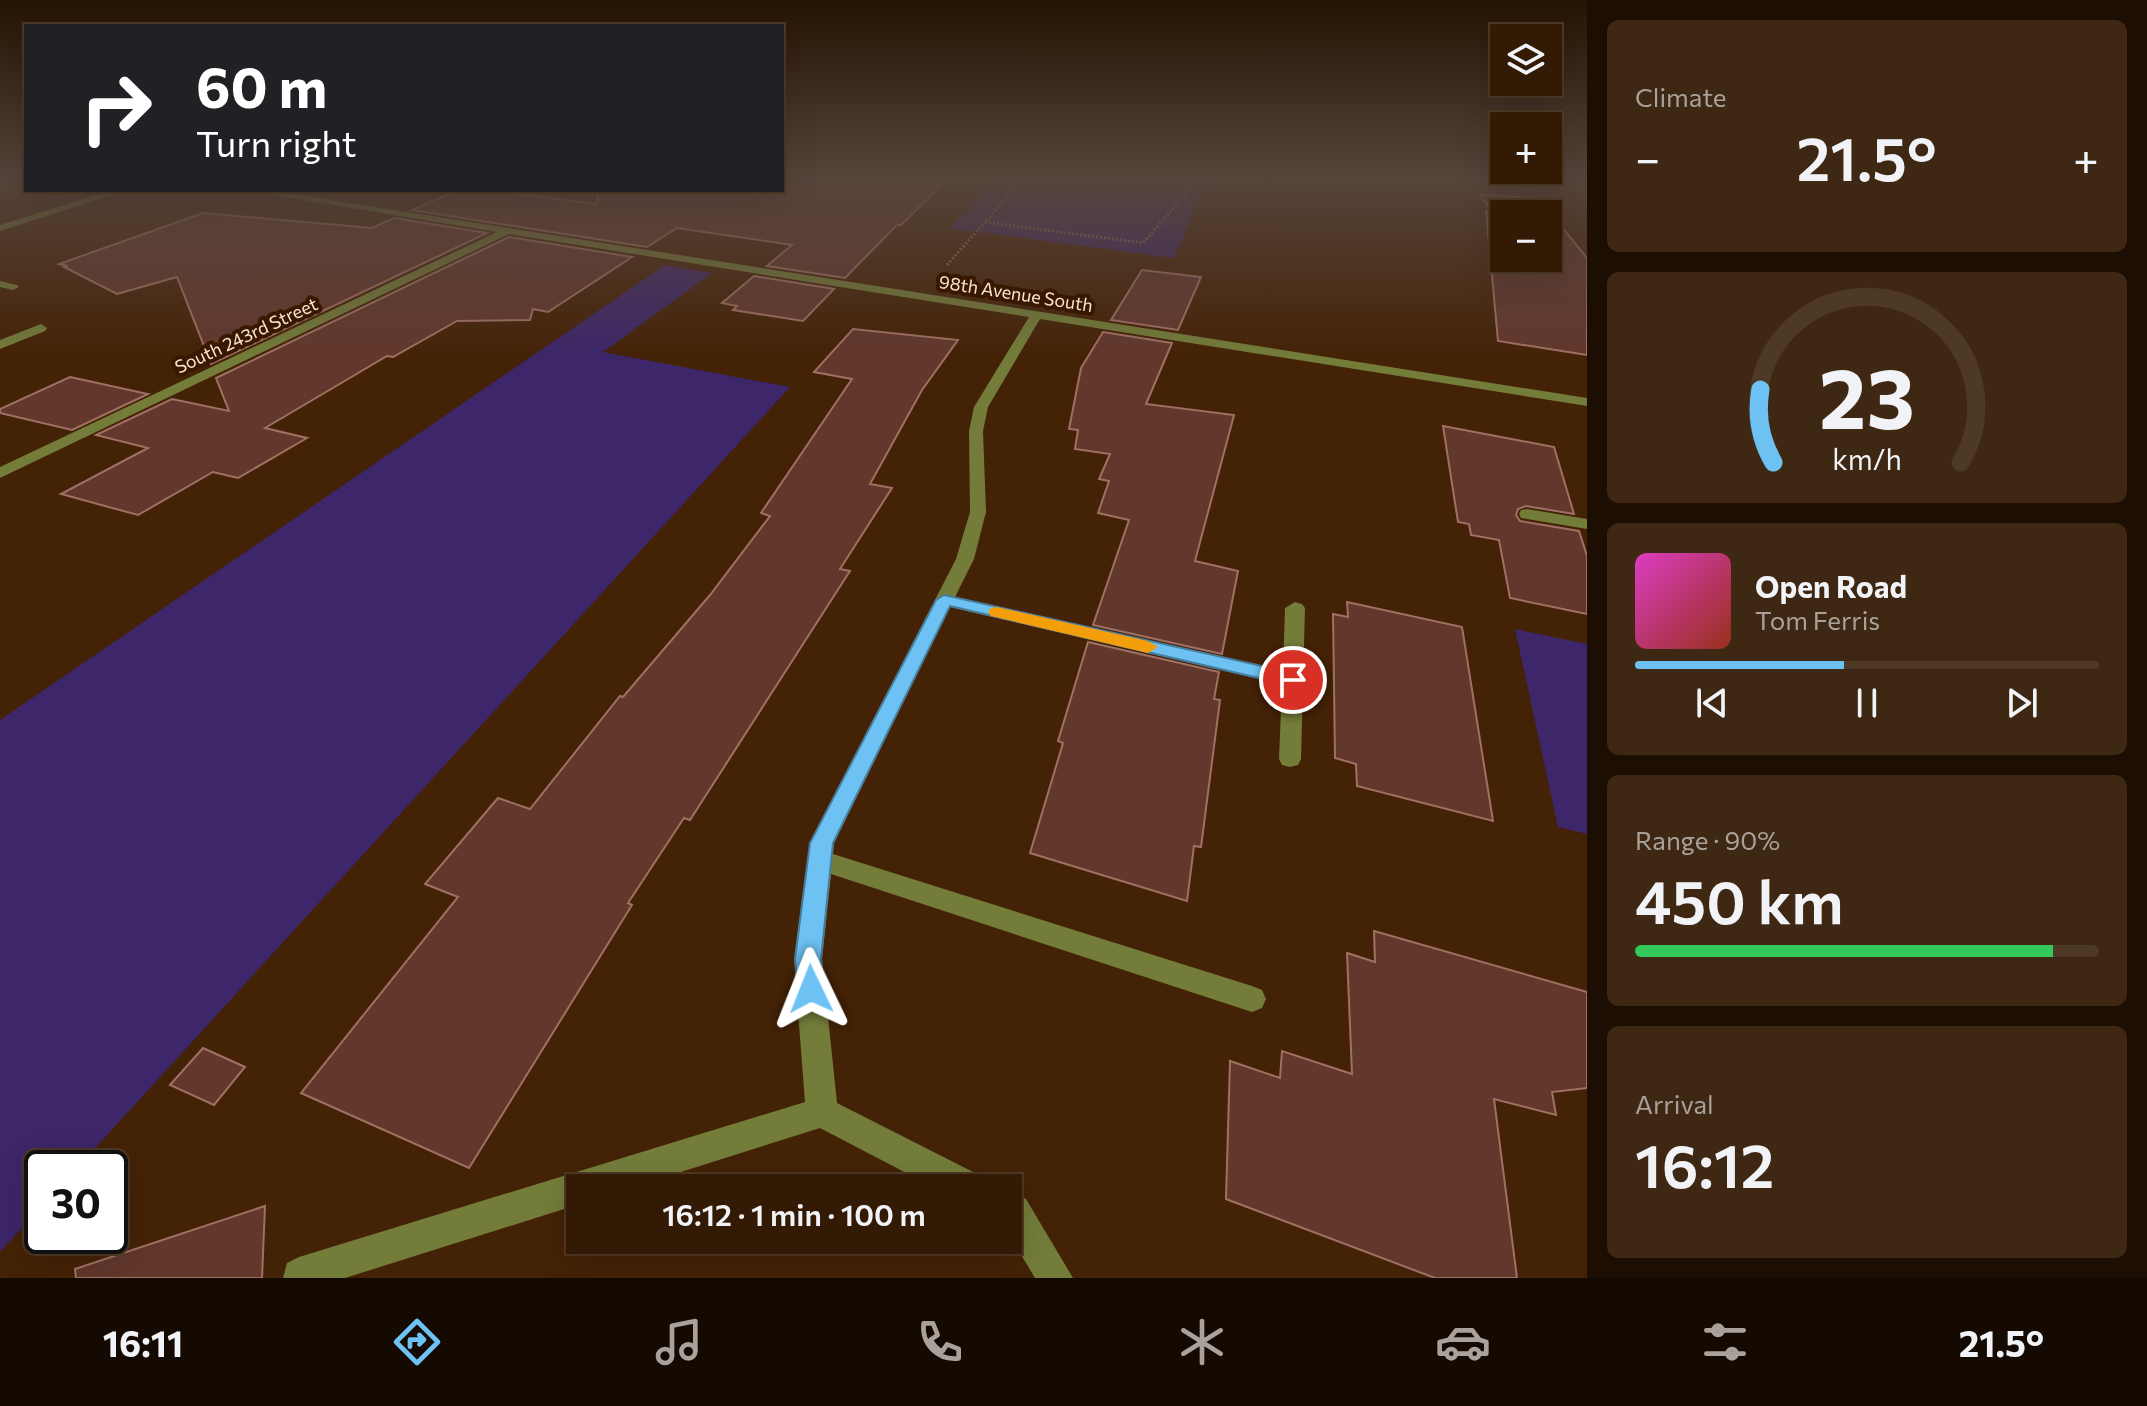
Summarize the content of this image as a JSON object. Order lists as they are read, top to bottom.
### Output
{
  "streets": {
    "street": ["98th Avenue South", "South 243rd Street"]
  },
  "page": {
    "tile": [
      "Climate",
      ["Range · 90%", "450 km"],
      ["Arrival", "16:12"]
    ],
    "map_buttons": ["+", "−"],
    "turn": ["60 m", "Turn right"],
    "heat": ["−", "21.5°", "+"],
    "song": ["Open Road", "Tom Ferris"],
    "limit": "30",
    "trip": "16:12 · 1 min · 100 m",
    "tabs": ["16:11", "21.5°"],
    "gauge": ["23", "km/h"]
  }
}
